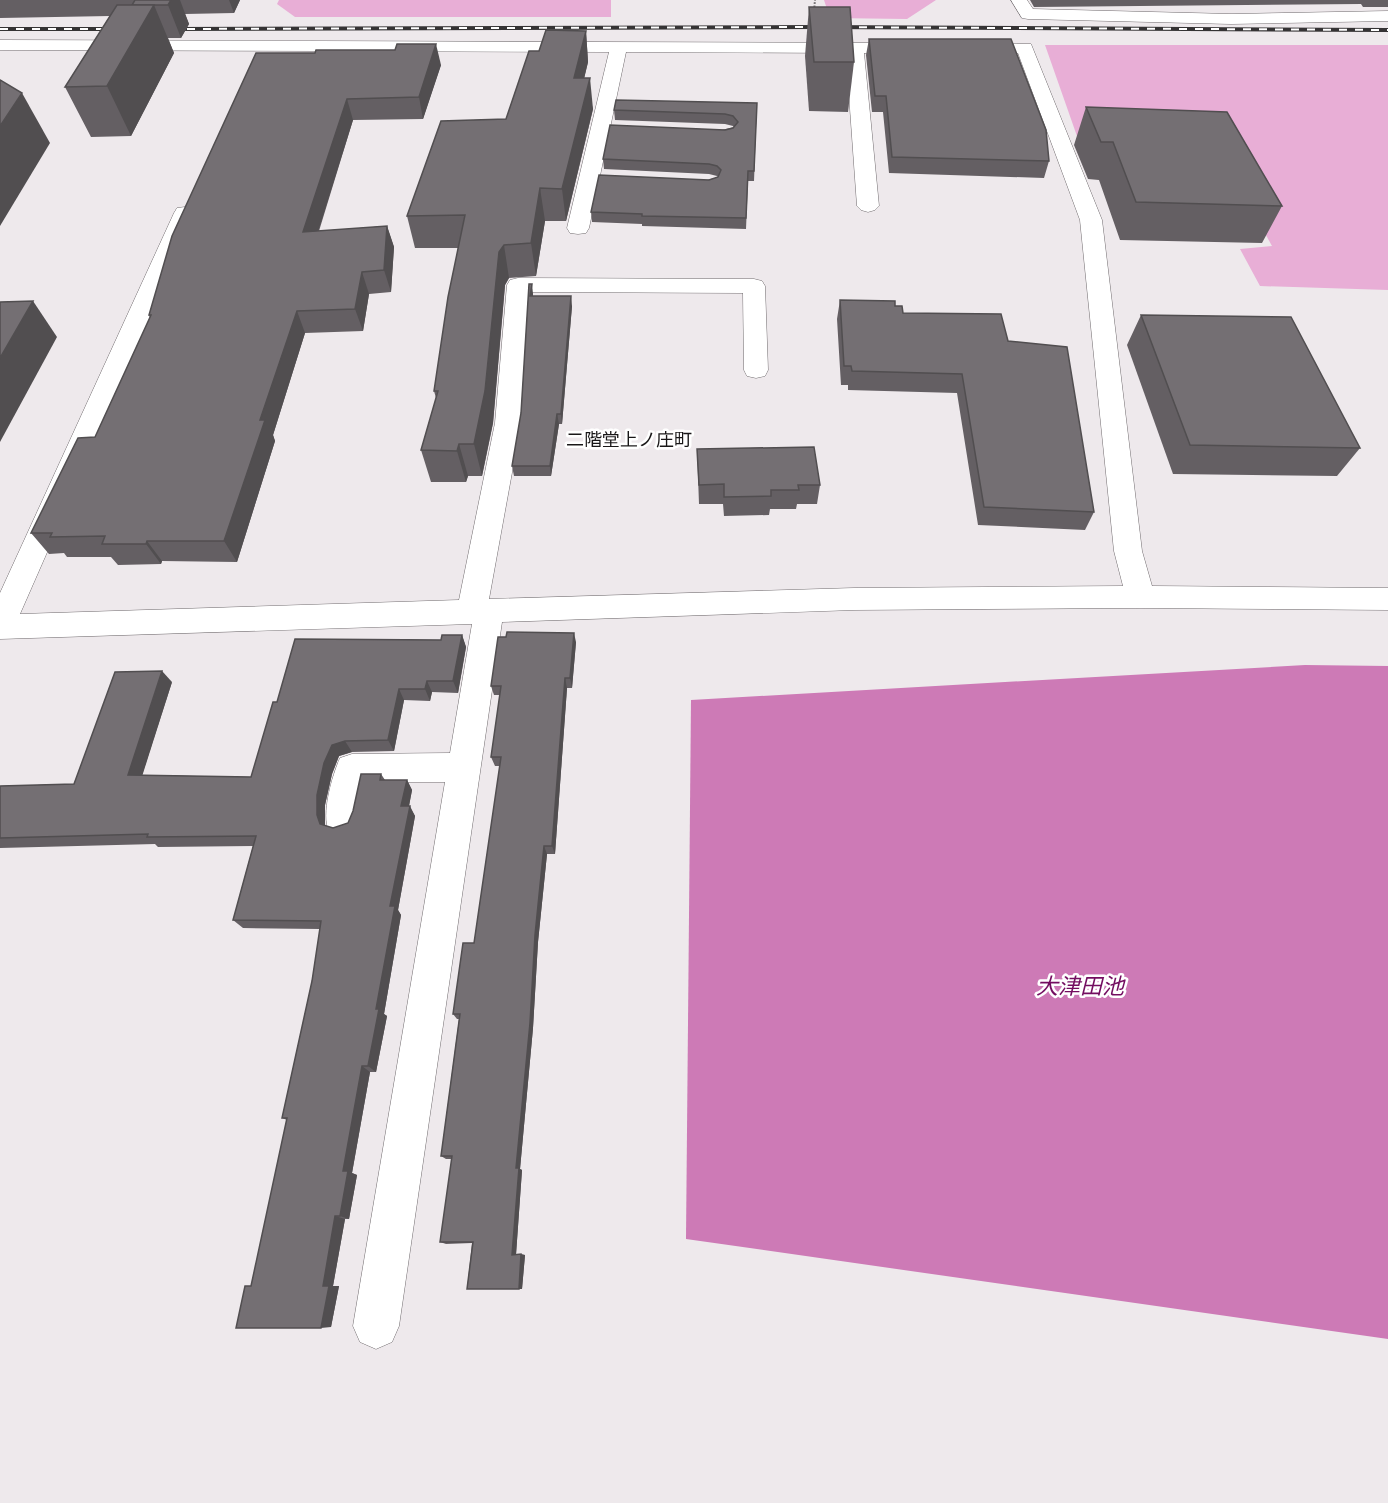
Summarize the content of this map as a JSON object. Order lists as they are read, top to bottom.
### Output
{
  "districts": ["二階堂上ノ庄町"],
  "water": ["大津田池"]
}
